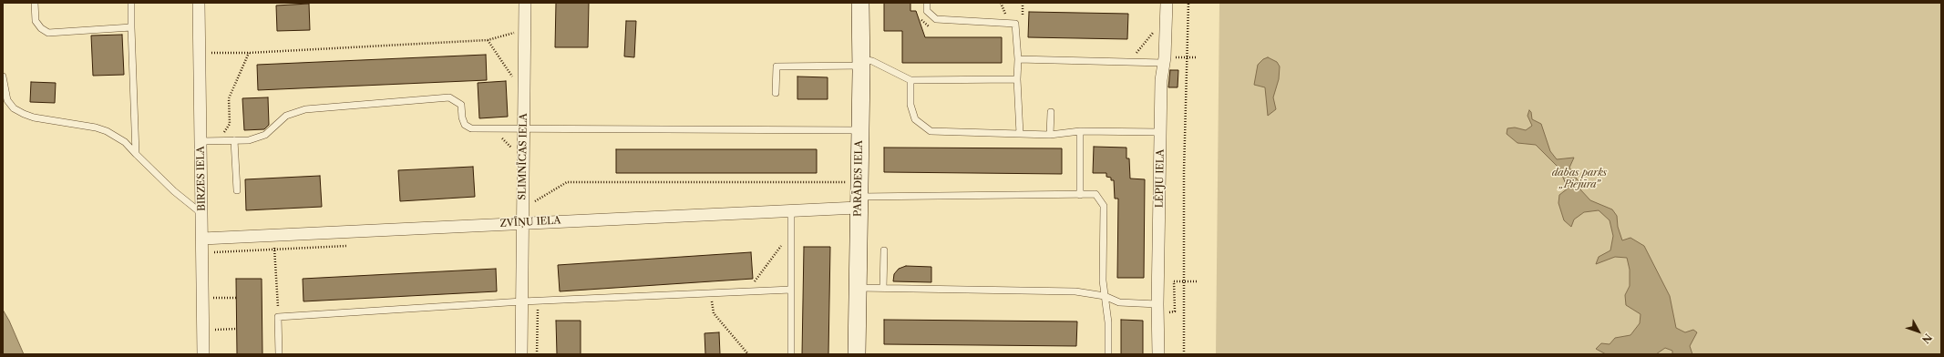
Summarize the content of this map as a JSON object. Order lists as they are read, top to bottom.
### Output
{
  "streets": {
    "street": [
      "SLIMNĪCAS IELA",
      "BIRZES IELA",
      "PARĀDES IELA",
      "LĒPJU IELA",
      "ZVĪŅU IELA"
    ]
  },
  "crossings": [
    ["SLIMNĪCAS IELA", "ZVĪŅU IELA"],
    ["BIRZES IELA", "ZVĪŅU IELA"],
    ["PARĀDES IELA", "ZVĪŅU IELA"]
  ],
  "parks": ["dabas parks „Piejūra”"],
  "north": "bottom right"
}
